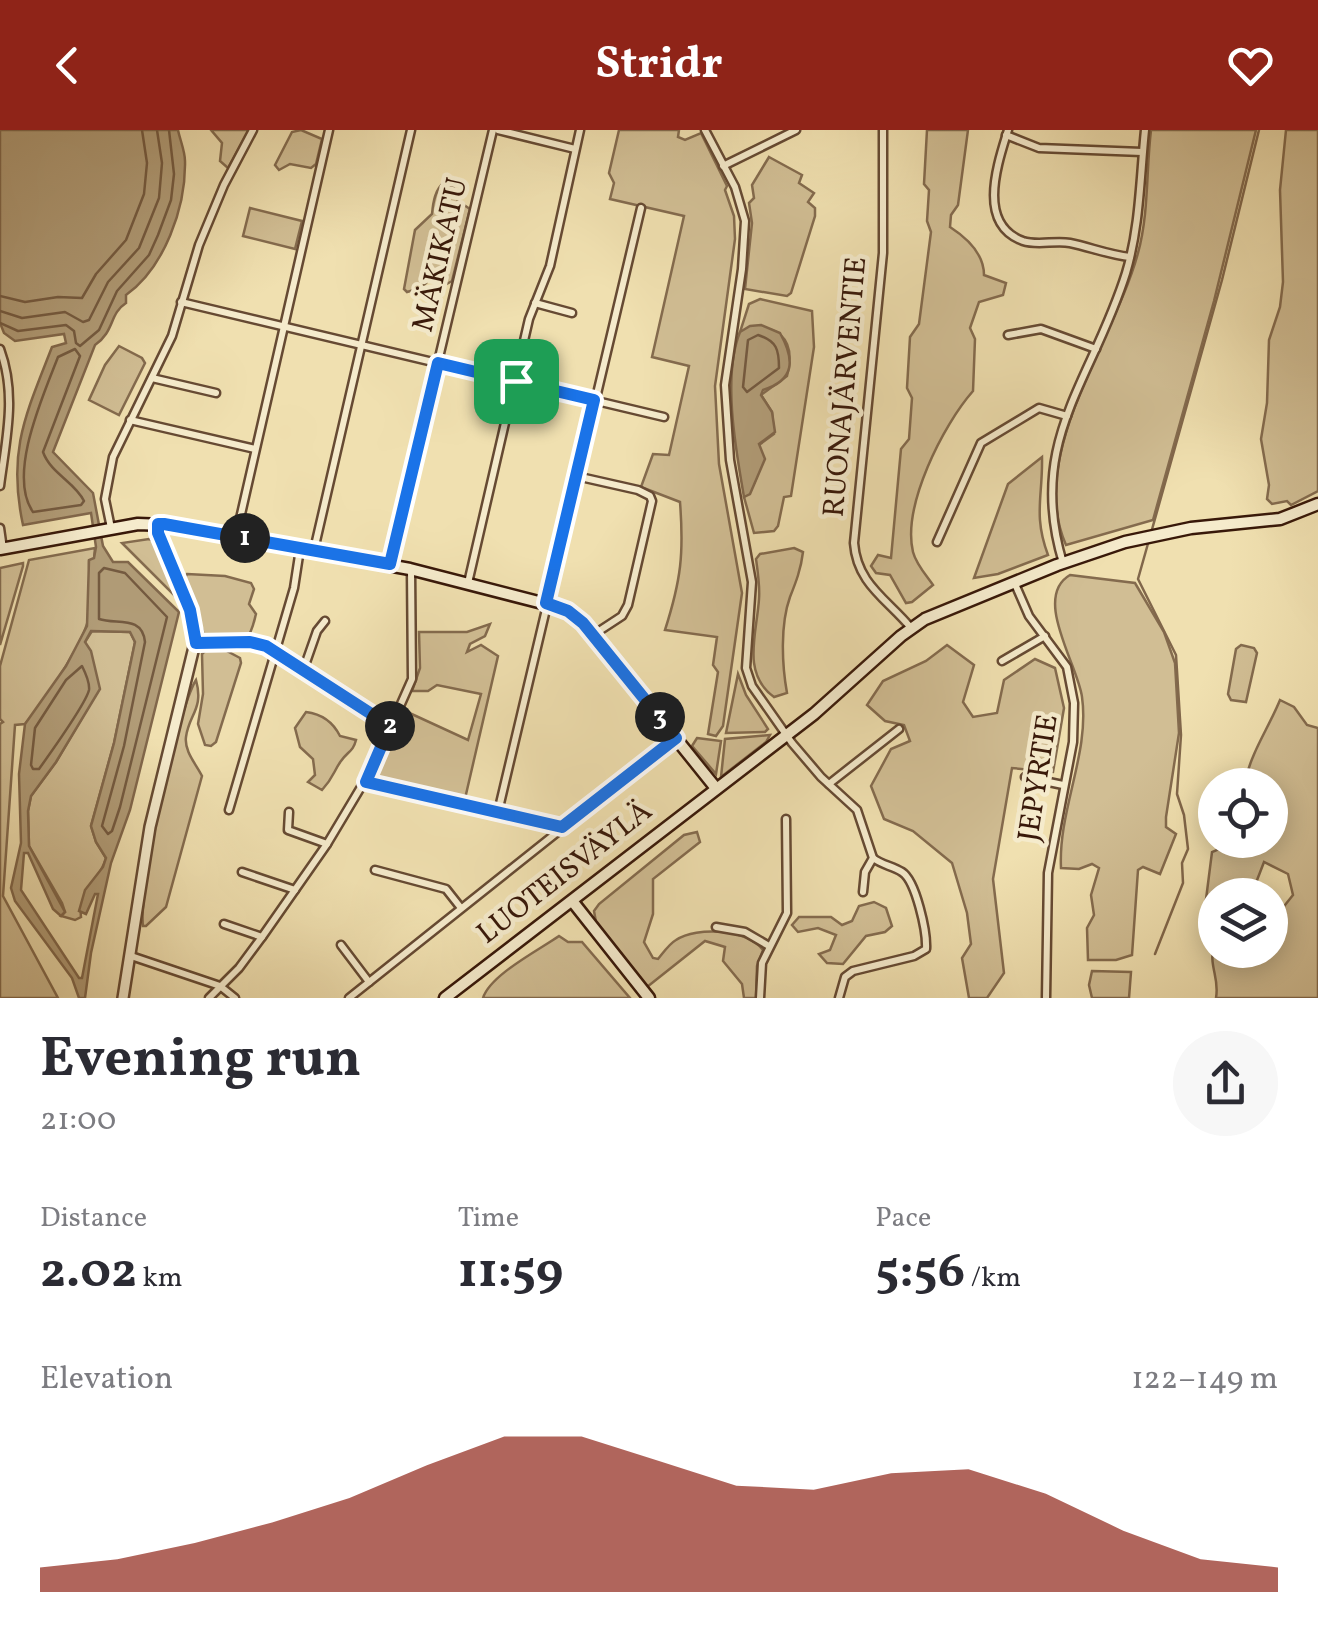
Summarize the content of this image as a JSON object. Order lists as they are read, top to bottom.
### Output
{
  "streets": {
    "main road": ["LUOTEISVÄYLÄ"],
    "street": ["MÄKIKATU", "RUONAJÄRVENTIE", "JEPYRTIE"]
  },
  "crossings": [
    ["RUONAJÄRVENTIE", "LUOTEISVÄYLÄ"],
    ["JEPYRTIE", "LUOTEISVÄYLÄ"]
  ],
  "page": {
    "header": "Stridr",
    "pins": ["1", "3", "2"],
    "heading": ["Evening run", "21:00"],
    "stats": [
      ["Distance", "2.02 km"],
      ["Time", "11:59"],
      ["Pace", "5:56 /km"]
    ],
    "chart": ["Elevation", "122–149 m"]
  }
}
